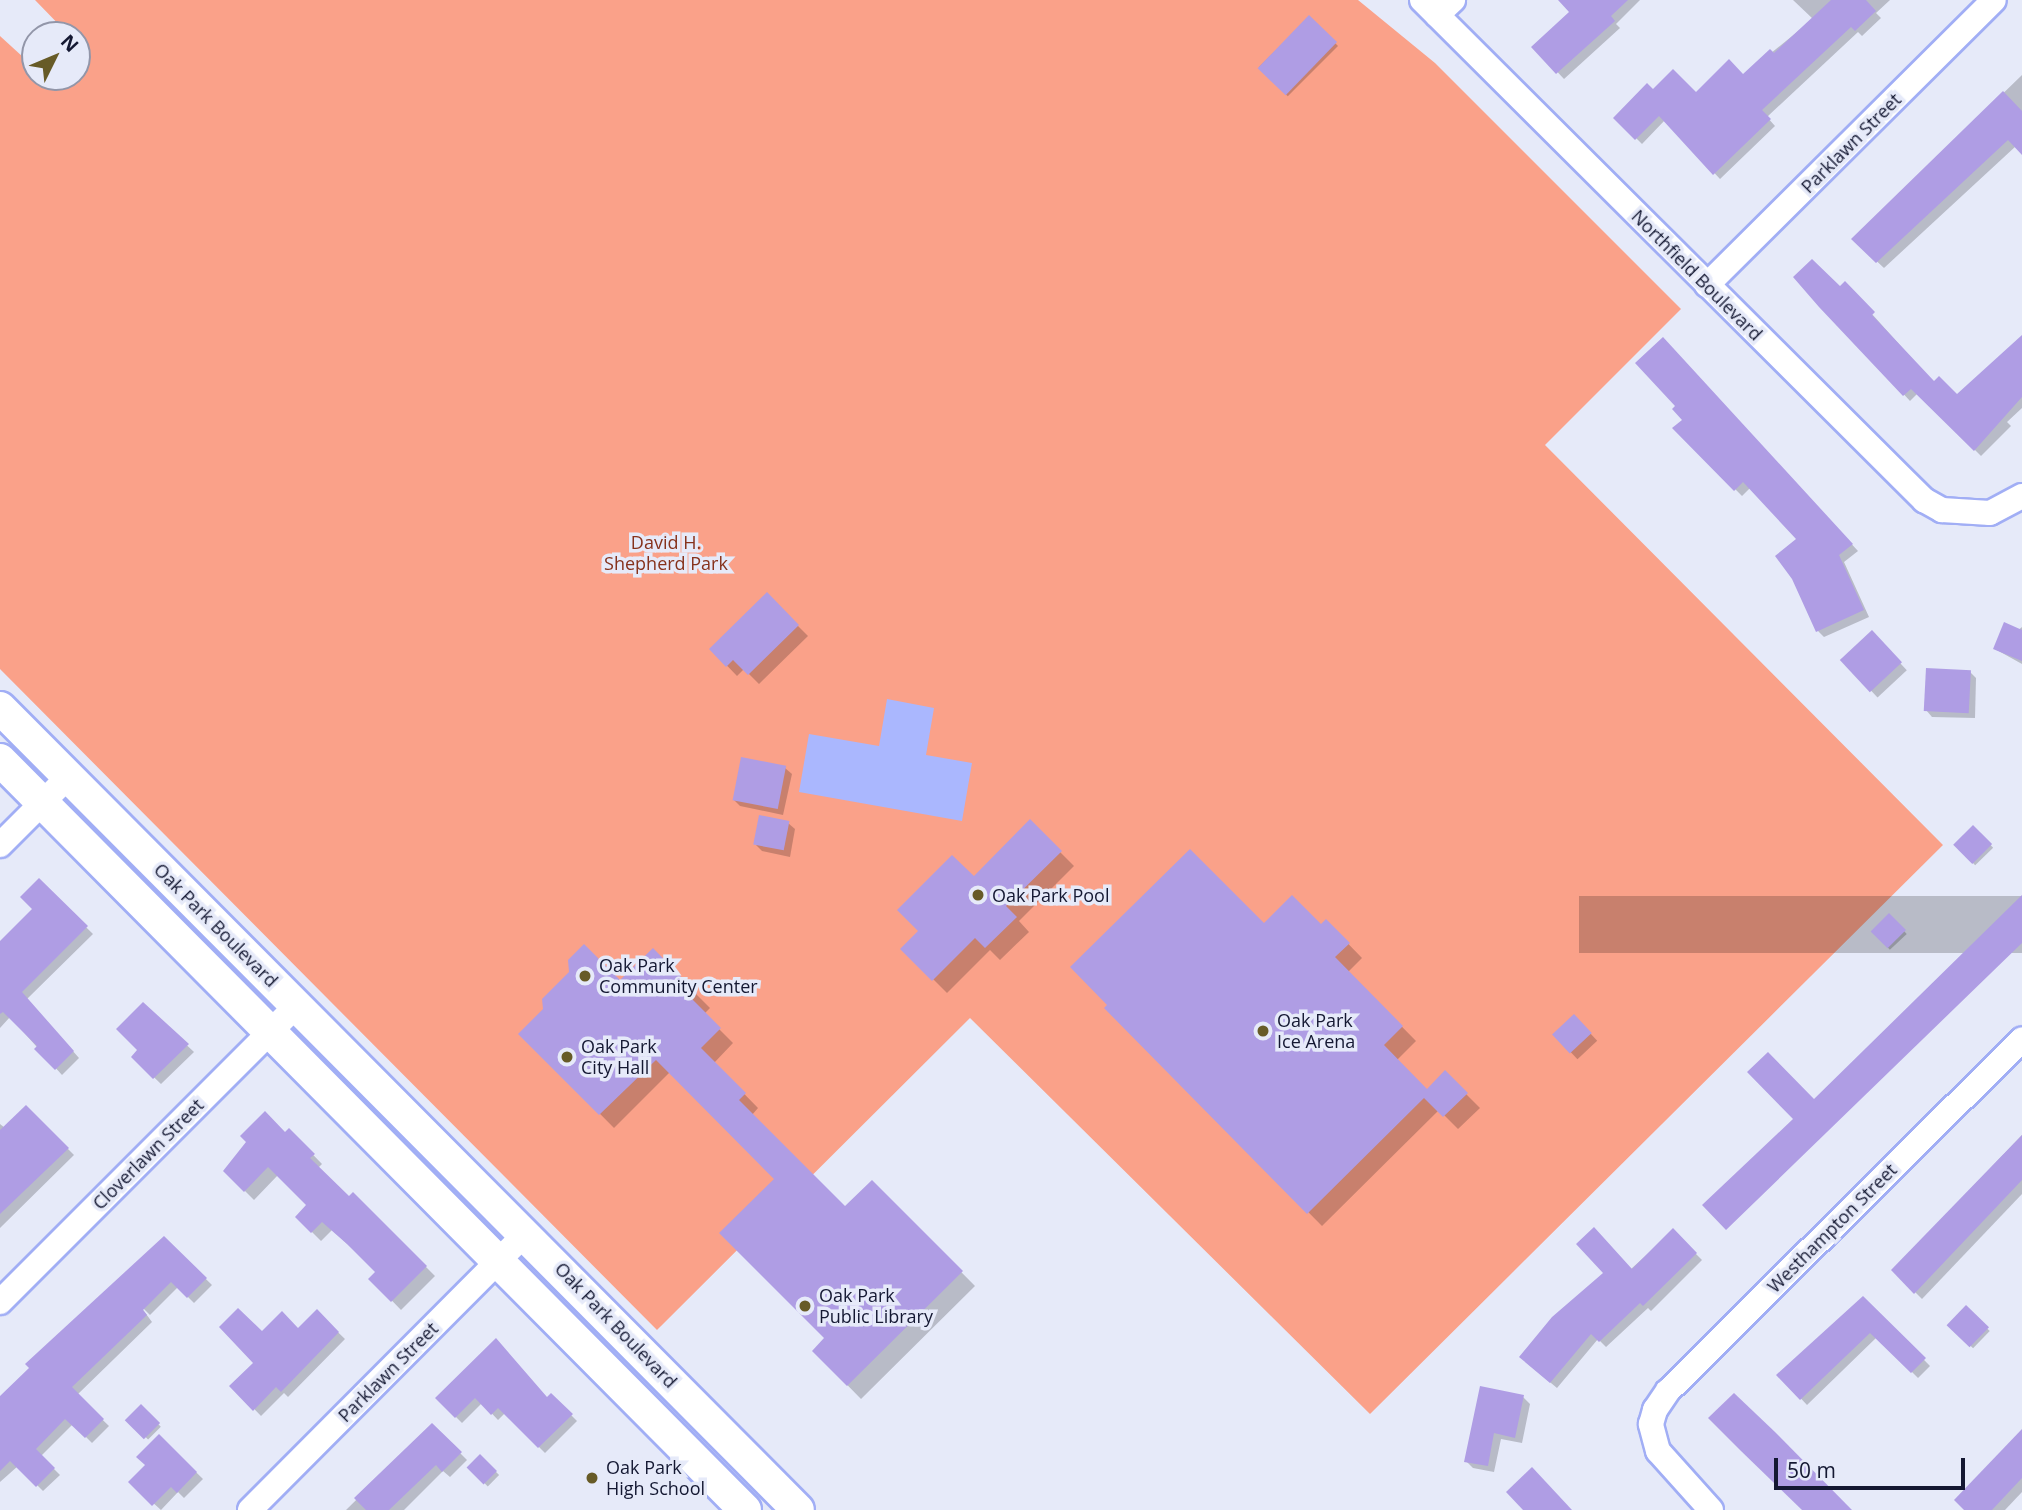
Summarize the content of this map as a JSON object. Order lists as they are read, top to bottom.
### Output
{
  "streets": {
    "street": [
      "Parklawn Street",
      "Northfield Boulevard",
      "Oak Park Boulevard",
      "Cloverlawn Street",
      "Westhampton Street"
    ]
  },
  "crossings": [
    ["Parklawn Street", "Northfield Boulevard"],
    ["Parklawn Street", "Oak Park Boulevard"],
    ["Oak Park Boulevard", "Cloverlawn Street"]
  ],
  "parks": ["David H. Shepherd Park"],
  "places": [
    "Oak Park Pool",
    "Oak Park Community Center",
    "Oak Park Ice Arena",
    "Oak Park City Hall",
    "Oak Park Public Library",
    "Oak Park High School"
  ],
  "scale_bar": "50 m",
  "north": "top right"
}
